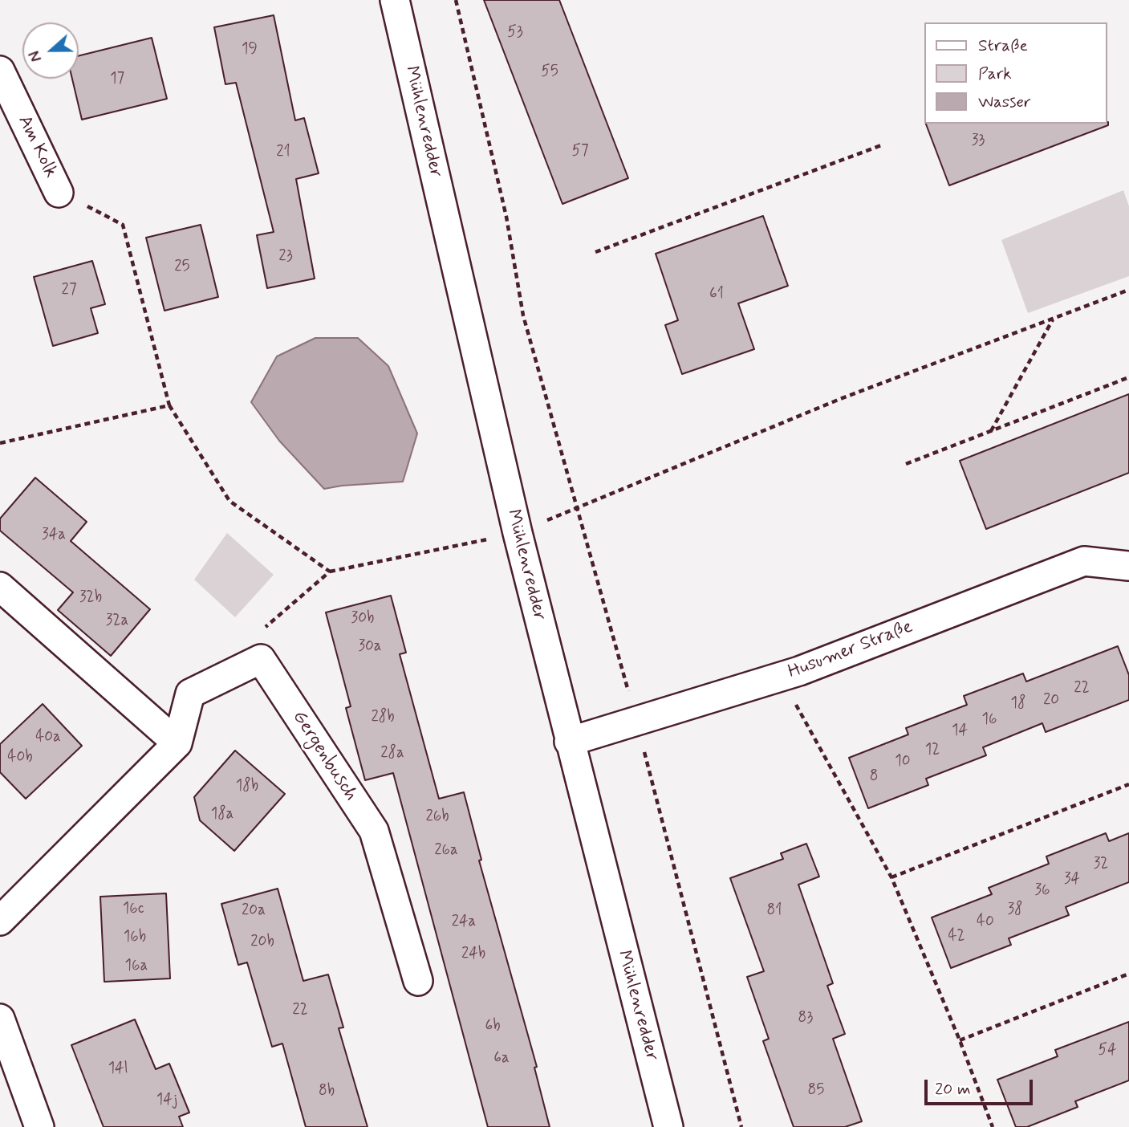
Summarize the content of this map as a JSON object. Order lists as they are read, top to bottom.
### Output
{
  "streets": {
    "street": [
      "Mühlenredder",
      "Am Kolk",
      "Husumer Straße",
      "Gergenbusch"
    ]
  },
  "crossings": [
    ["Mühlenredder", "Husumer Straße"]
  ],
  "house_numbers": [
    "53",
    "19",
    "55",
    "17",
    "33",
    "57",
    "21",
    "23",
    "25",
    "27",
    "61",
    "34a",
    "32b",
    "30b",
    "32a",
    "30a",
    "22",
    "20",
    "18",
    "28b",
    "16",
    "14",
    "40a",
    "12",
    "28a",
    "40b",
    "10",
    "8",
    "18b",
    "18a",
    "26b",
    "26a",
    "32",
    "34",
    "36",
    "16c",
    "38",
    "20a",
    "81",
    "24a",
    "40",
    "42",
    "16b",
    "20b",
    "24b",
    "16a",
    "22",
    "83",
    "6b",
    "54",
    "6a",
    "14l",
    "85",
    "8b",
    "14j"
  ],
  "legend": ["Straße", "Park", "Wasser"],
  "scale_bar": "20 m",
  "north": "left"
}
